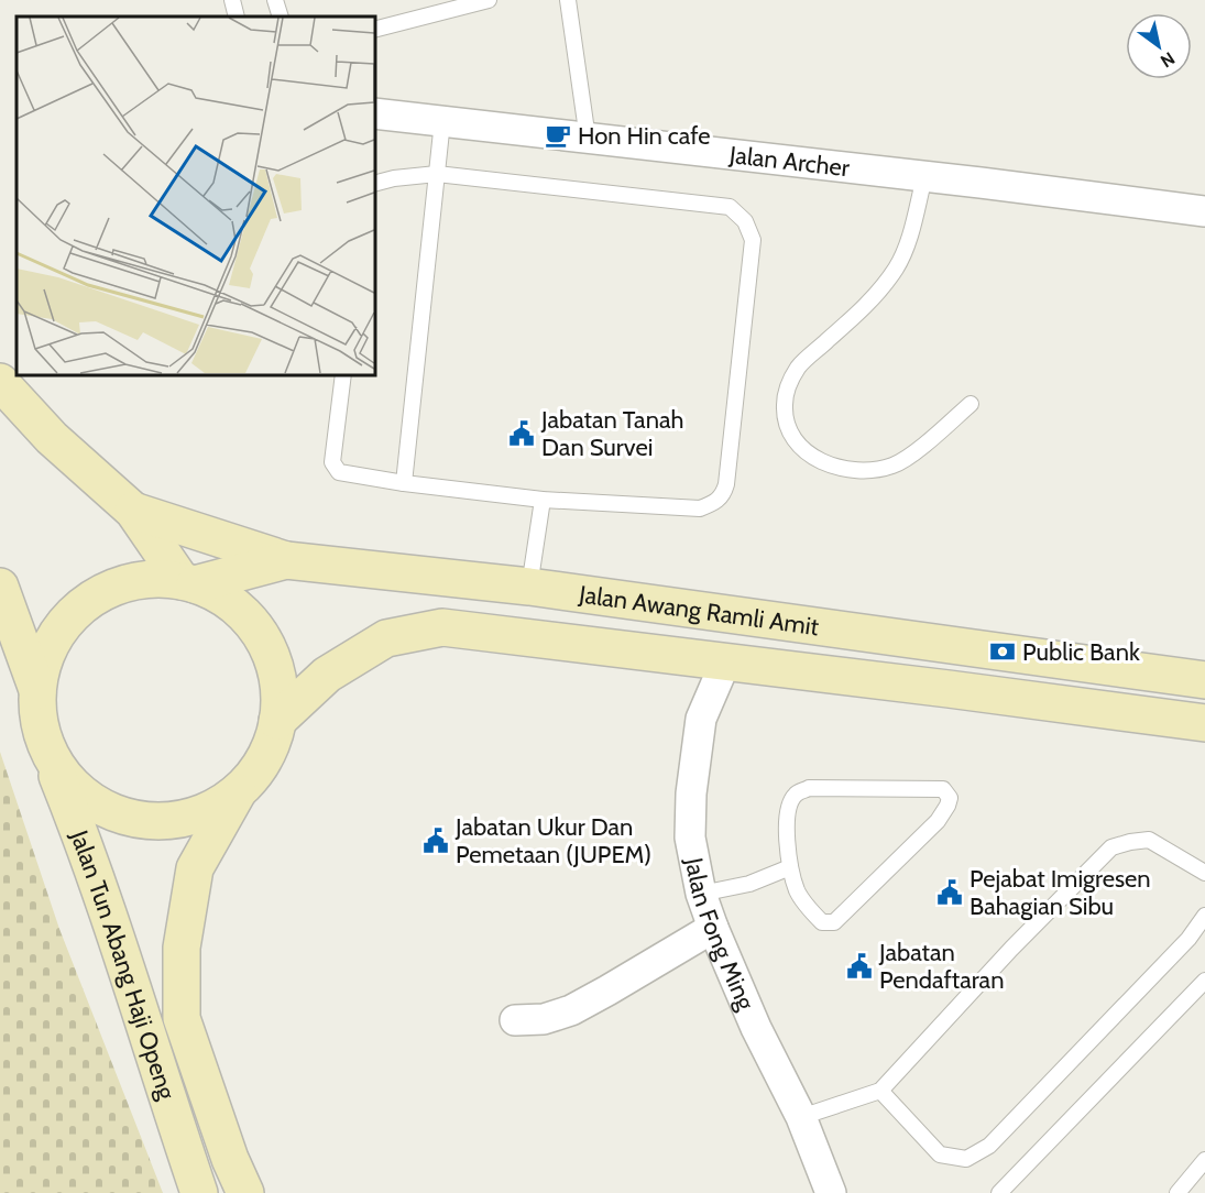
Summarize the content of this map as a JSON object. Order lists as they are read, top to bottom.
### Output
{
  "streets": {
    "main road": ["Jalan Awang Ramli Amit", "Jalan Tun Abang Haji Openg"],
    "street": ["Jalan Archer", "Jalan Fong Ming"]
  },
  "crossings": [
    ["Jalan Awang Ramli Amit", "Jalan Fong Ming"]
  ],
  "places": {
    "cafe": ["Hon Hin cafe"],
    "public building": [
      "Jabatan Tanah Dan Survei",
      "Jabatan Ukur Dan Pemetaan (JUPEM)",
      "Pejabat Imigresen Bahagian Sibu",
      "Jabatan Pendaftaran"
    ],
    "bank": ["Public Bank"]
  },
  "north": "bottom right"
}
